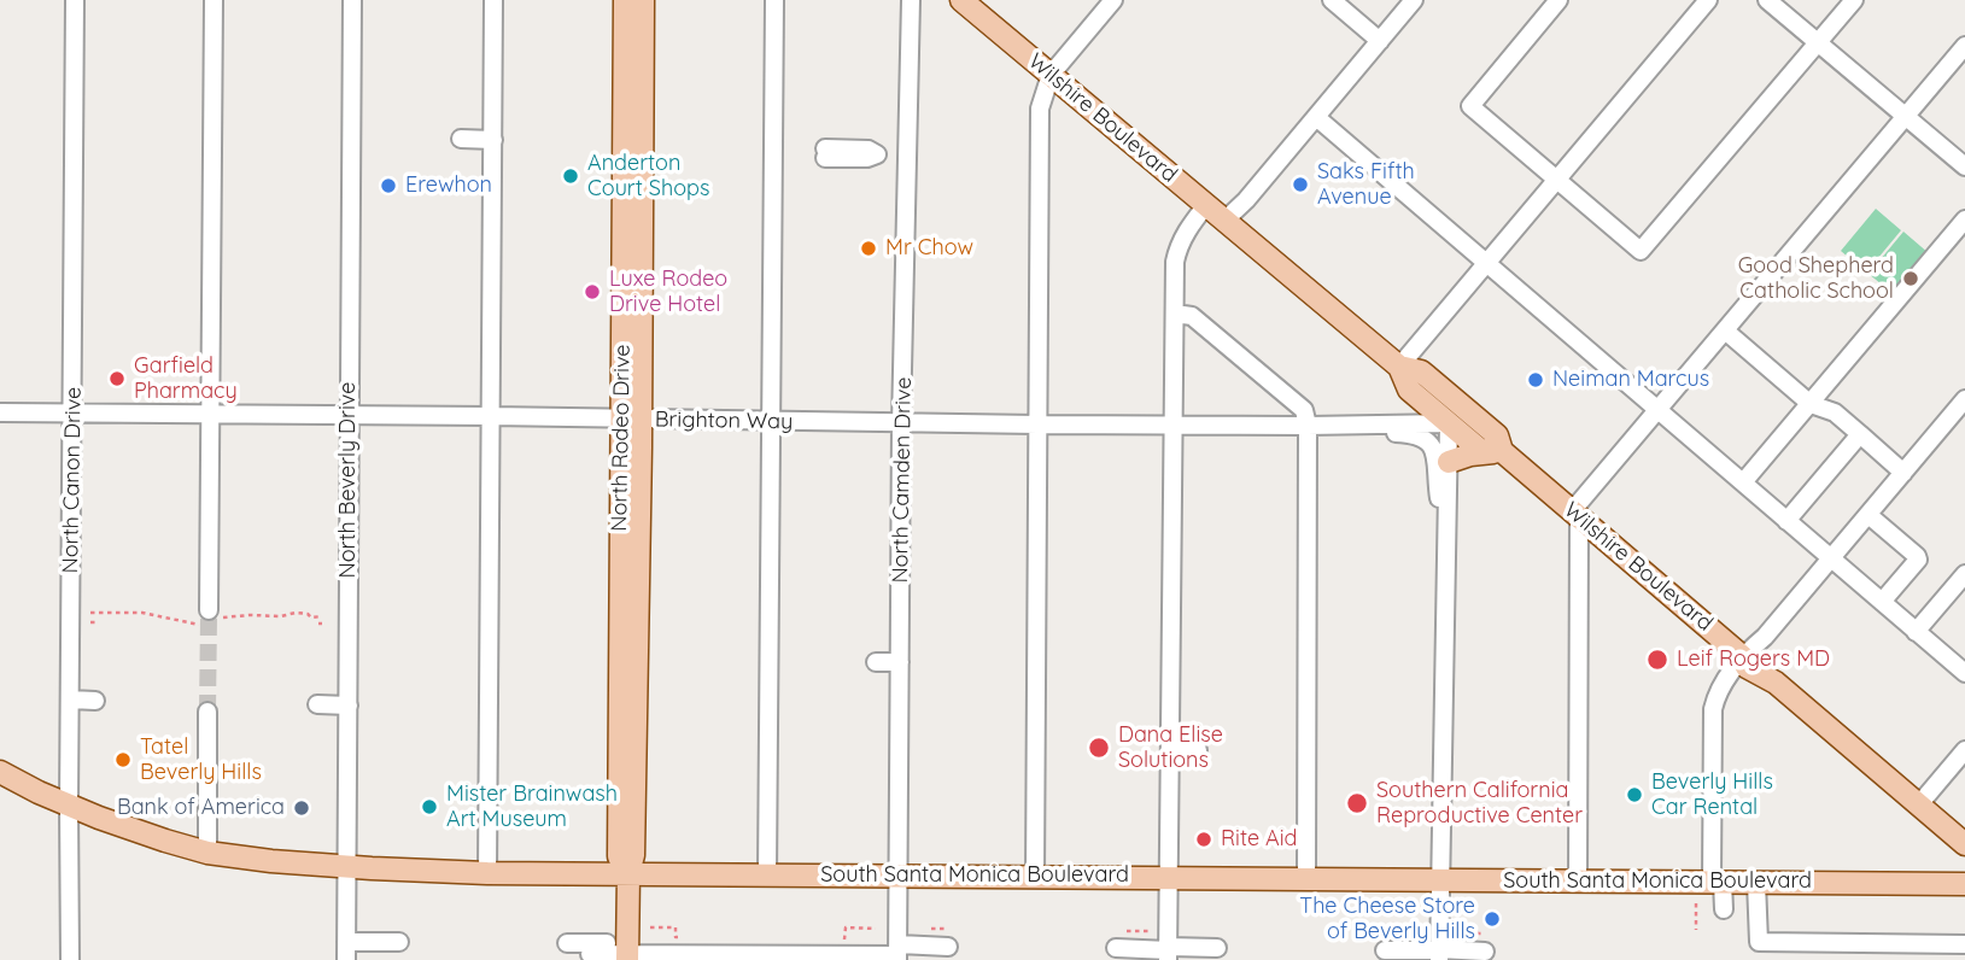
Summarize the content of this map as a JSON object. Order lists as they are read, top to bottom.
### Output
{
  "streets": {
    "main road": ["Wilshire Boulevard", "North Rodeo Drive", "South Santa Monica Boulevard"],
    "street": [
      "Brighton Way",
      "North Canon Drive",
      "North Beverly Drive",
      "North Camden Drive"
    ]
  },
  "crossings": [
    ["Wilshire Boulevard", "Brighton Way"],
    ["Brighton Way", "North Rodeo Drive"],
    ["Brighton Way", "North Canon Drive"],
    ["Brighton Way", "North Beverly Drive"],
    ["Brighton Way", "North Camden Drive"],
    ["North Rodeo Drive", "South Santa Monica Boulevard"],
    ["North Canon Drive", "South Santa Monica Boulevard"],
    ["North Beverly Drive", "South Santa Monica Boulevard"],
    ["North Camden Drive", "South Santa Monica Boulevard"]
  ],
  "places": [
    "Anderton Court Shops",
    "Saks Fifth Avenue",
    "Erewhon",
    "Mr Chow",
    "Good Shepherd Catholic School",
    "Luxe Rodeo Drive Hotel",
    "Garfield Pharmacy",
    "Neiman Marcus",
    "Leif Rogers MD",
    "Dana Elise Solutions",
    "Tatel Beverly Hills",
    "Beverly Hills Car Rental",
    "Southern California Reproductive Center",
    "Mister Brainwash Art Museum",
    "Bank of America",
    "Rite Aid",
    "The Cheese Store of Beverly Hills"
  ]
}
